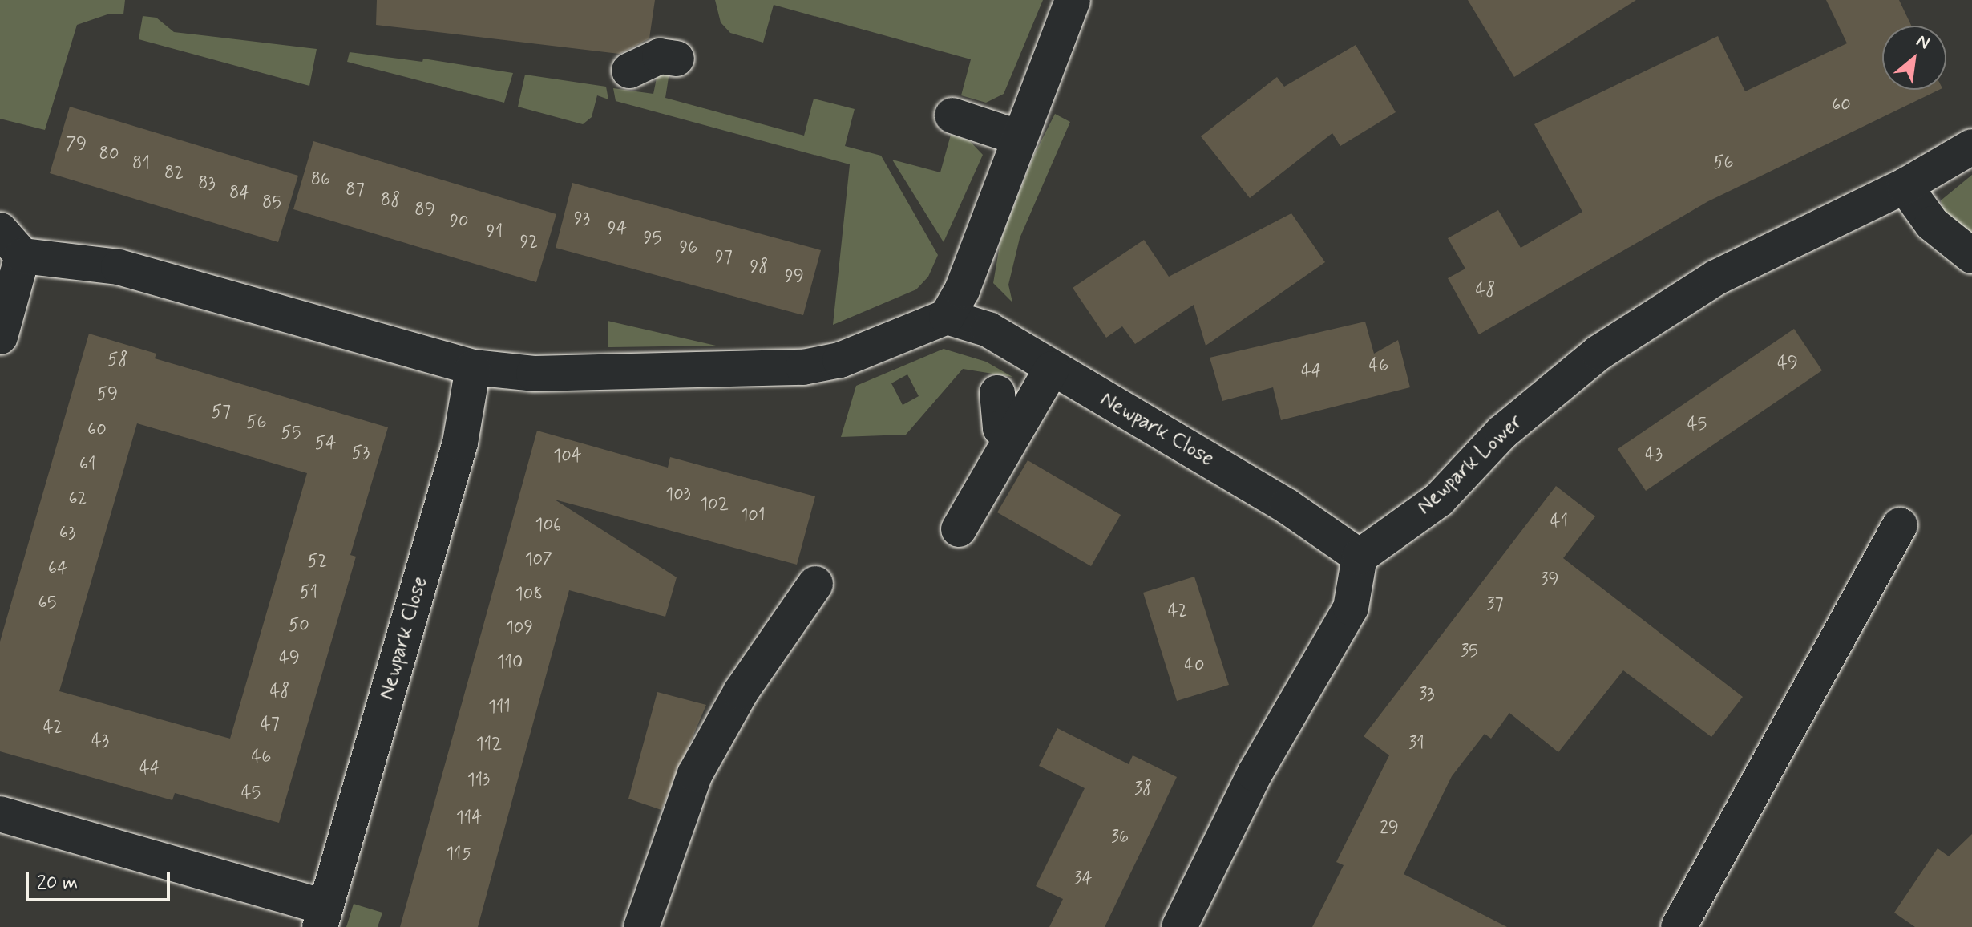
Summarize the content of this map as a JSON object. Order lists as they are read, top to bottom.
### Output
{
  "streets": {
    "street": ["Newpark Close", "Newpark Lower"]
  },
  "crossings": [
    ["Newpark Close", "Newpark Lower"]
  ],
  "house_numbers": [
    "60",
    "79",
    "80",
    "56",
    "81",
    "82",
    "86",
    "83",
    "87",
    "84",
    "88",
    "85",
    "89",
    "93",
    "90",
    "94",
    "91",
    "95",
    "92",
    "96",
    "97",
    "98",
    "99",
    "48",
    "58",
    "49",
    "46",
    "44",
    "59",
    "57",
    "56",
    "45",
    "60",
    "55",
    "54",
    "53",
    "43",
    "104",
    "61",
    "103",
    "62",
    "102",
    "101",
    "41",
    "106",
    "63",
    "107",
    "52",
    "64",
    "39",
    "51",
    "108",
    "65",
    "37",
    "42",
    "50",
    "109",
    "35",
    "49",
    "110",
    "40",
    "48",
    "33",
    "111",
    "47",
    "42",
    "43",
    "31",
    "112",
    "46",
    "44",
    "113",
    "38",
    "45",
    "114",
    "29",
    "36",
    "115",
    "34"
  ],
  "scale_bar": "20 m",
  "north": "top right"
}
